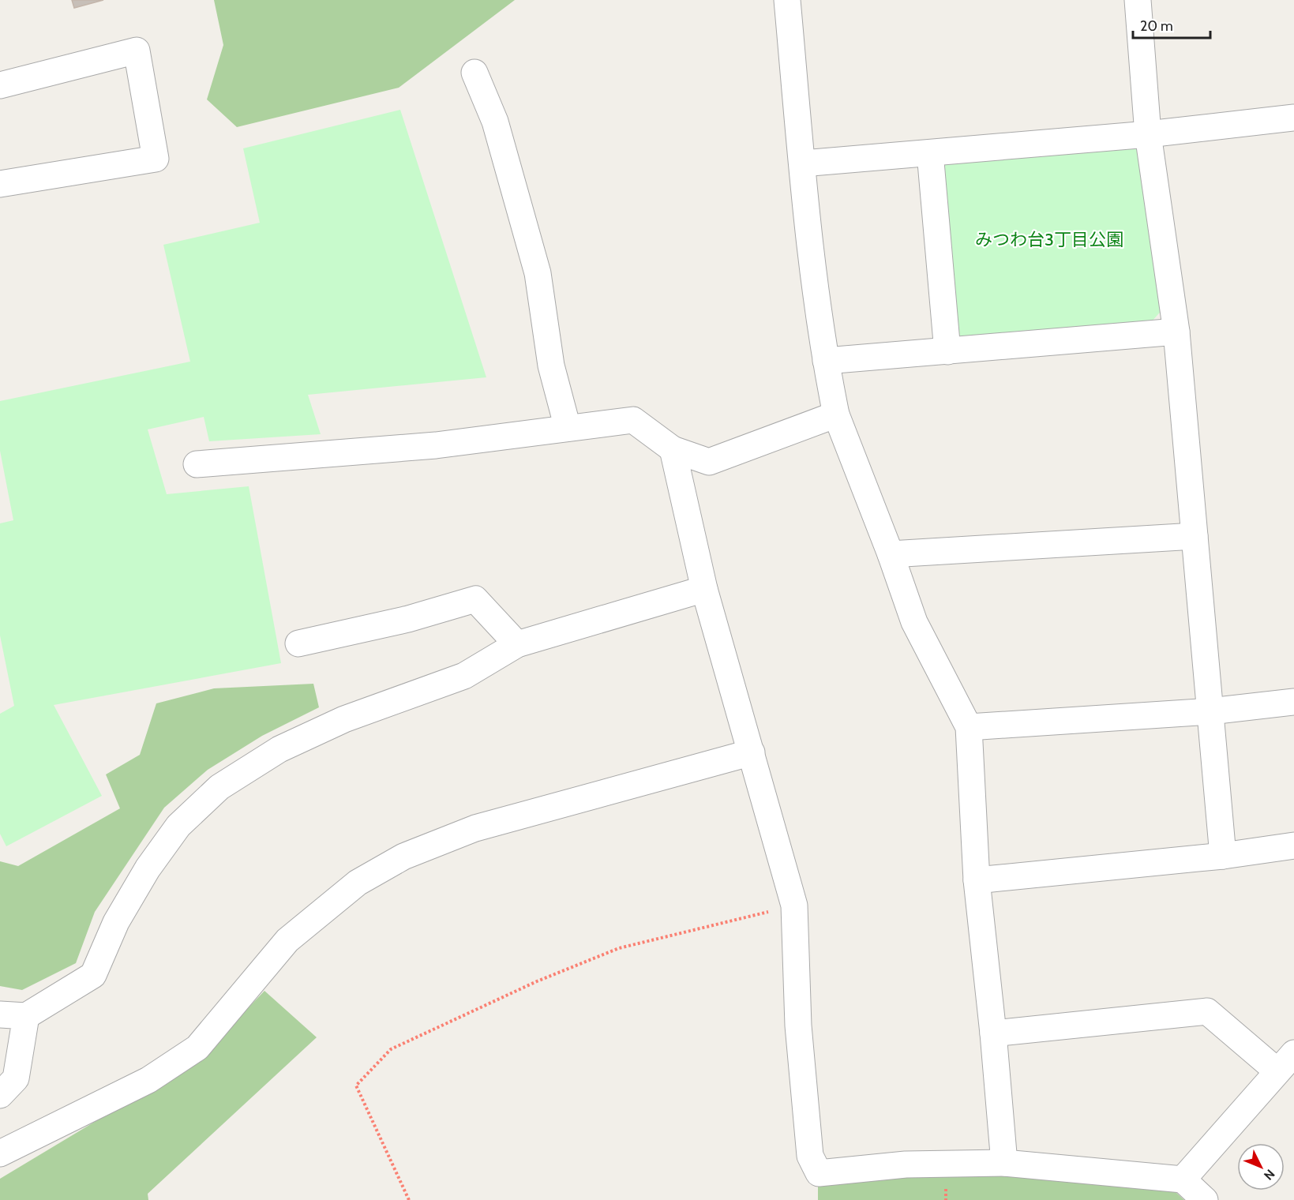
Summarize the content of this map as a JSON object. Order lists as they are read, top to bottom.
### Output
{
  "parks": ["みつわ台3丁目公園"],
  "scale_bar": "20 m",
  "north": "bottom right"
}
